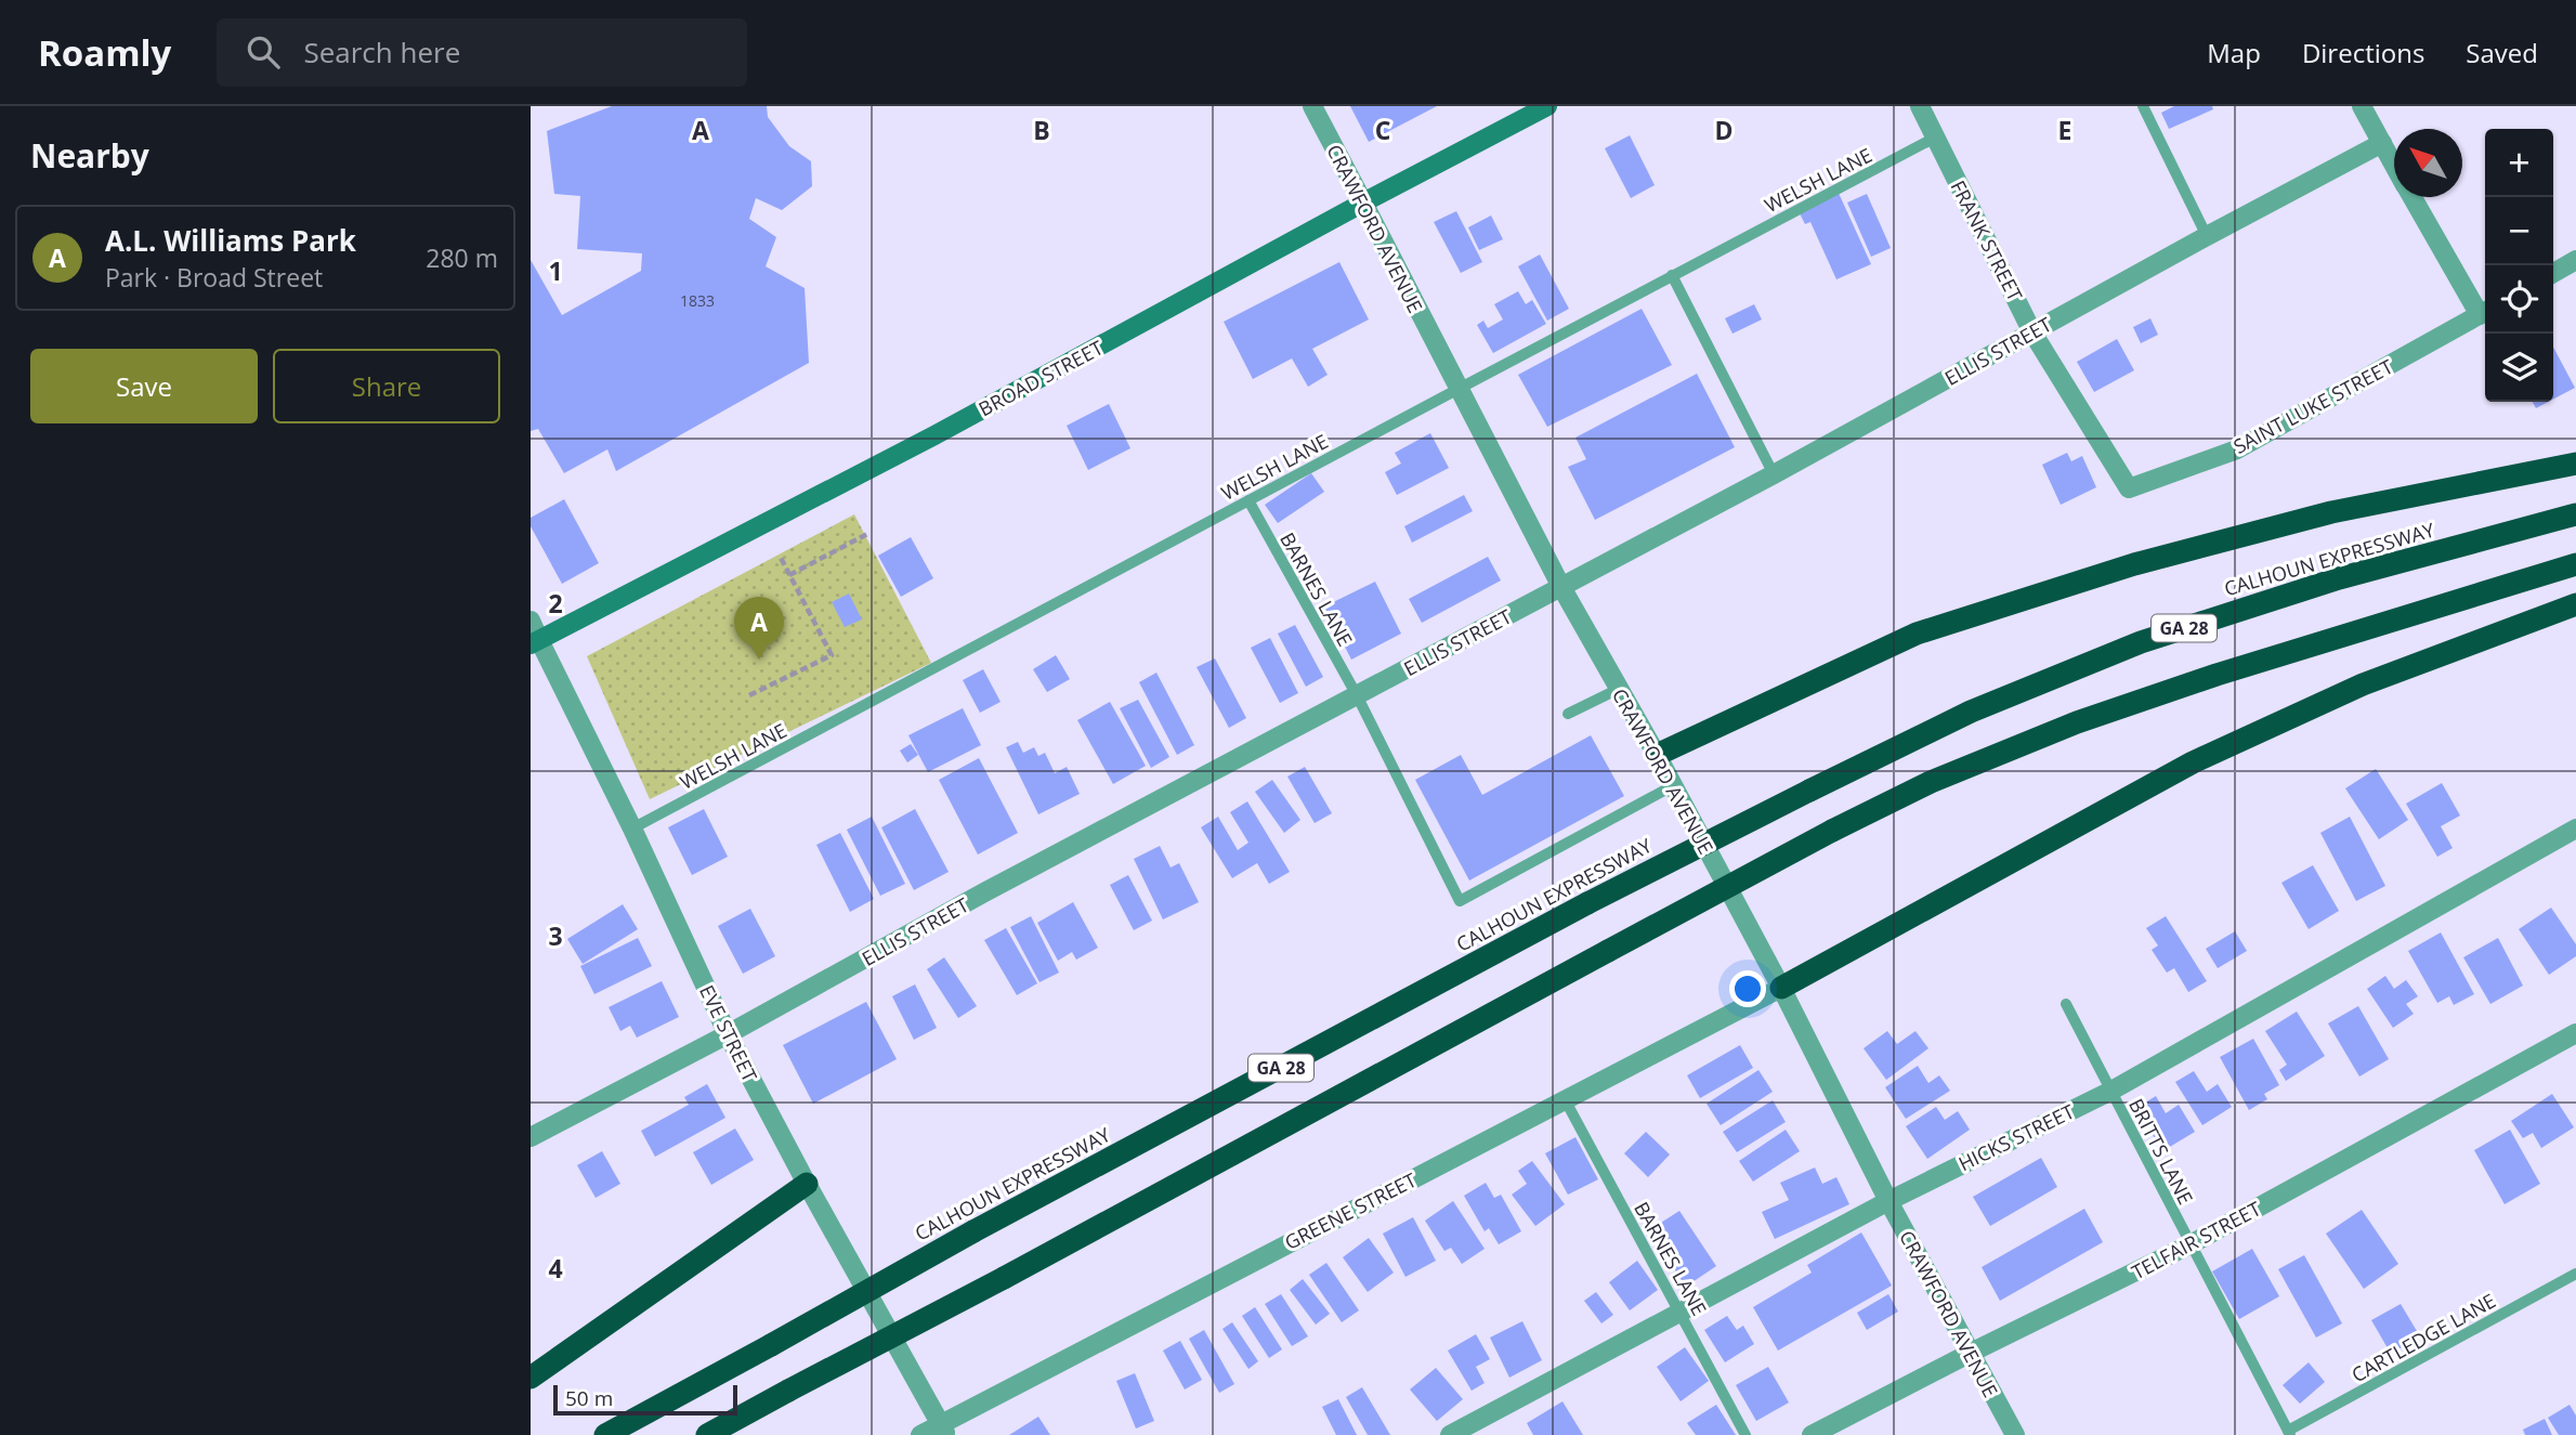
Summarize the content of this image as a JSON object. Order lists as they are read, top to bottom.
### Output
{
  "streets": {
    "highway": ["CALHOUN EXPRESSWAY", "GA 28"],
    "main road": ["BROAD STREET"],
    "street": [
      "CRAWFORD AVENUE",
      "FRANK STREET",
      "ELLIS STREET",
      "SAINT LUKE STREET",
      "EVE STREET",
      "HICKS STREET",
      "GREENE STREET",
      "TELFAIR STREET"
    ],
    "lane": [
      "WELSH LANE",
      "BARNES LANE",
      "BRITTS LANE",
      "CARTLEDGE LANE"
    ]
  },
  "crossings": [
    ["WELSH LANE", "CRAWFORD AVENUE"],
    ["WELSH LANE", "FRANK STREET"],
    ["WELSH LANE", "BARNES LANE"],
    ["WELSH LANE", "EVE STREET"],
    ["CRAWFORD AVENUE", "ELLIS STREET"],
    ["CRAWFORD AVENUE", "BROAD STREET"],
    ["CRAWFORD AVENUE", "BARNES LANE"],
    ["CRAWFORD AVENUE", "HICKS STREET"],
    ["CRAWFORD AVENUE", "GREENE STREET"],
    ["CRAWFORD AVENUE", "TELFAIR STREET"],
    ["FRANK STREET", "ELLIS STREET"],
    ["FRANK STREET", "SAINT LUKE STREET"],
    ["ELLIS STREET", "BARNES LANE"],
    ["ELLIS STREET", "EVE STREET"],
    ["BROAD STREET", "EVE STREET"],
    ["BARNES LANE", "HICKS STREET"],
    ["BARNES LANE", "GREENE STREET"],
    ["EVE STREET", "GREENE STREET"],
    ["HICKS STREET", "BRITTS LANE"],
    ["BRITTS LANE", "TELFAIR STREET"],
    ["BRITTS LANE", "CARTLEDGE LANE"]
  ],
  "house_numbers": ["1833"],
  "scale_bar": "50 m",
  "north": "top left",
  "page": {
    "header": "Roamly",
    "search": "Search here",
    "nav": ["Map", "Directions", "Saved"],
    "heading": "Nearby",
    "map_buttons": ["+", "−"],
    "list": [
      {
        "mark": "A",
        "name": "A.L. Williams Park",
        "note": "Park · Broad Street",
        "value": "280 m"
      }
    ],
    "buttons": ["Save", "Share"],
    "pins": "A",
    "scale": "50 m"
  },
  "grid": {
    "columns": [
      "A",
      "B",
      "C",
      "D",
      "E"
    ],
    "rows": [
      "1",
      "2",
      "3",
      "4"
    ]
  }
}
